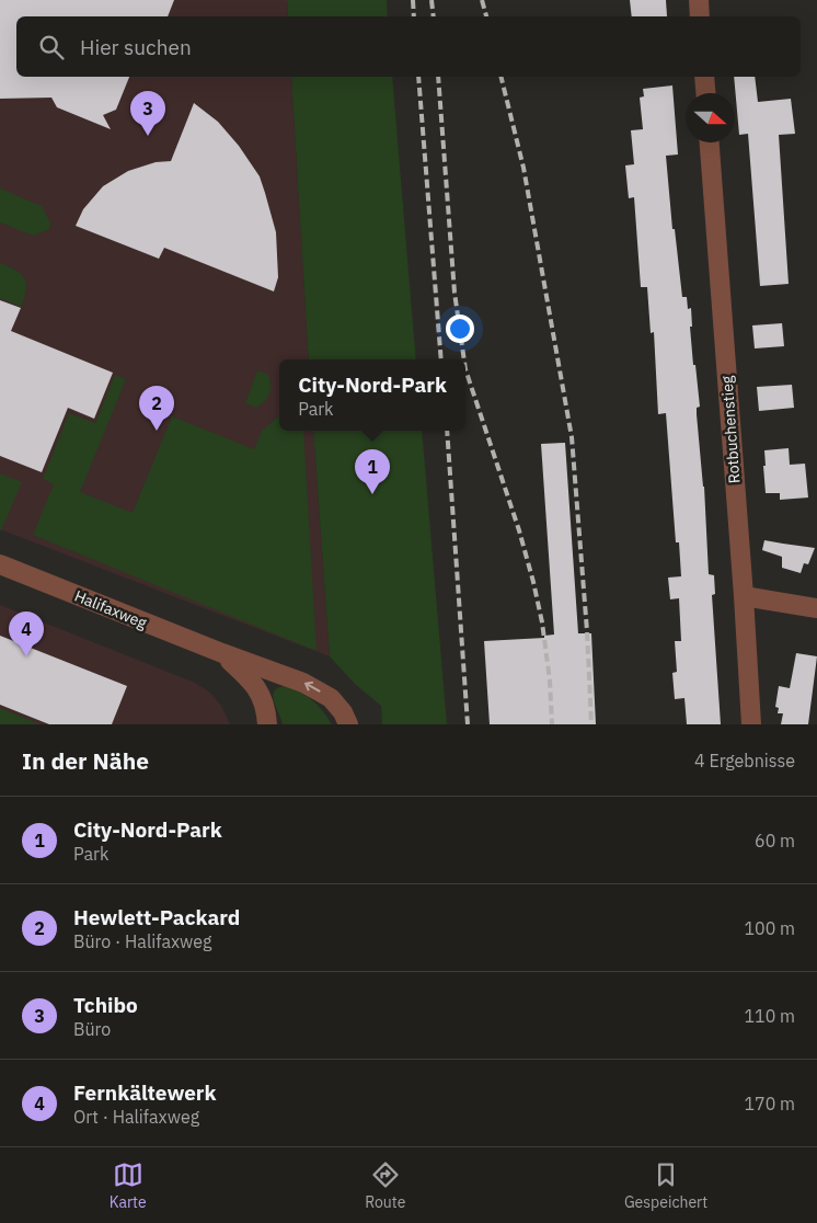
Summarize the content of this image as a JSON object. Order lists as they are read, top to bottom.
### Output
{
  "streets": {
    "street": ["Rotbuchenstieg", "Halifaxweg"]
  },
  "north": "right",
  "page": {
    "search": "Hier suchen",
    "pins": [
      "3",
      "2",
      "1",
      "4"
    ],
    "popup": ["City-Nord-Park", "Park"],
    "heading": ["In der Nähe", "4 Ergebnisse"],
    "list": [
      {
        "mark": "1",
        "name": "City-Nord-Park",
        "note": "Park",
        "value": "60 m"
      },
      {
        "mark": "2",
        "name": "Hewlett-Packard",
        "note": "Büro · Halifaxweg",
        "value": "100 m"
      },
      {
        "mark": "3",
        "name": "Tchibo",
        "note": "Büro",
        "value": "110 m"
      },
      {
        "mark": "4",
        "name": "Fernkältewerk",
        "note": "Ort · Halifaxweg",
        "value": "170 m"
      }
    ],
    "nav": ["Karte", "Route", "Gespeichert"]
  }
}
